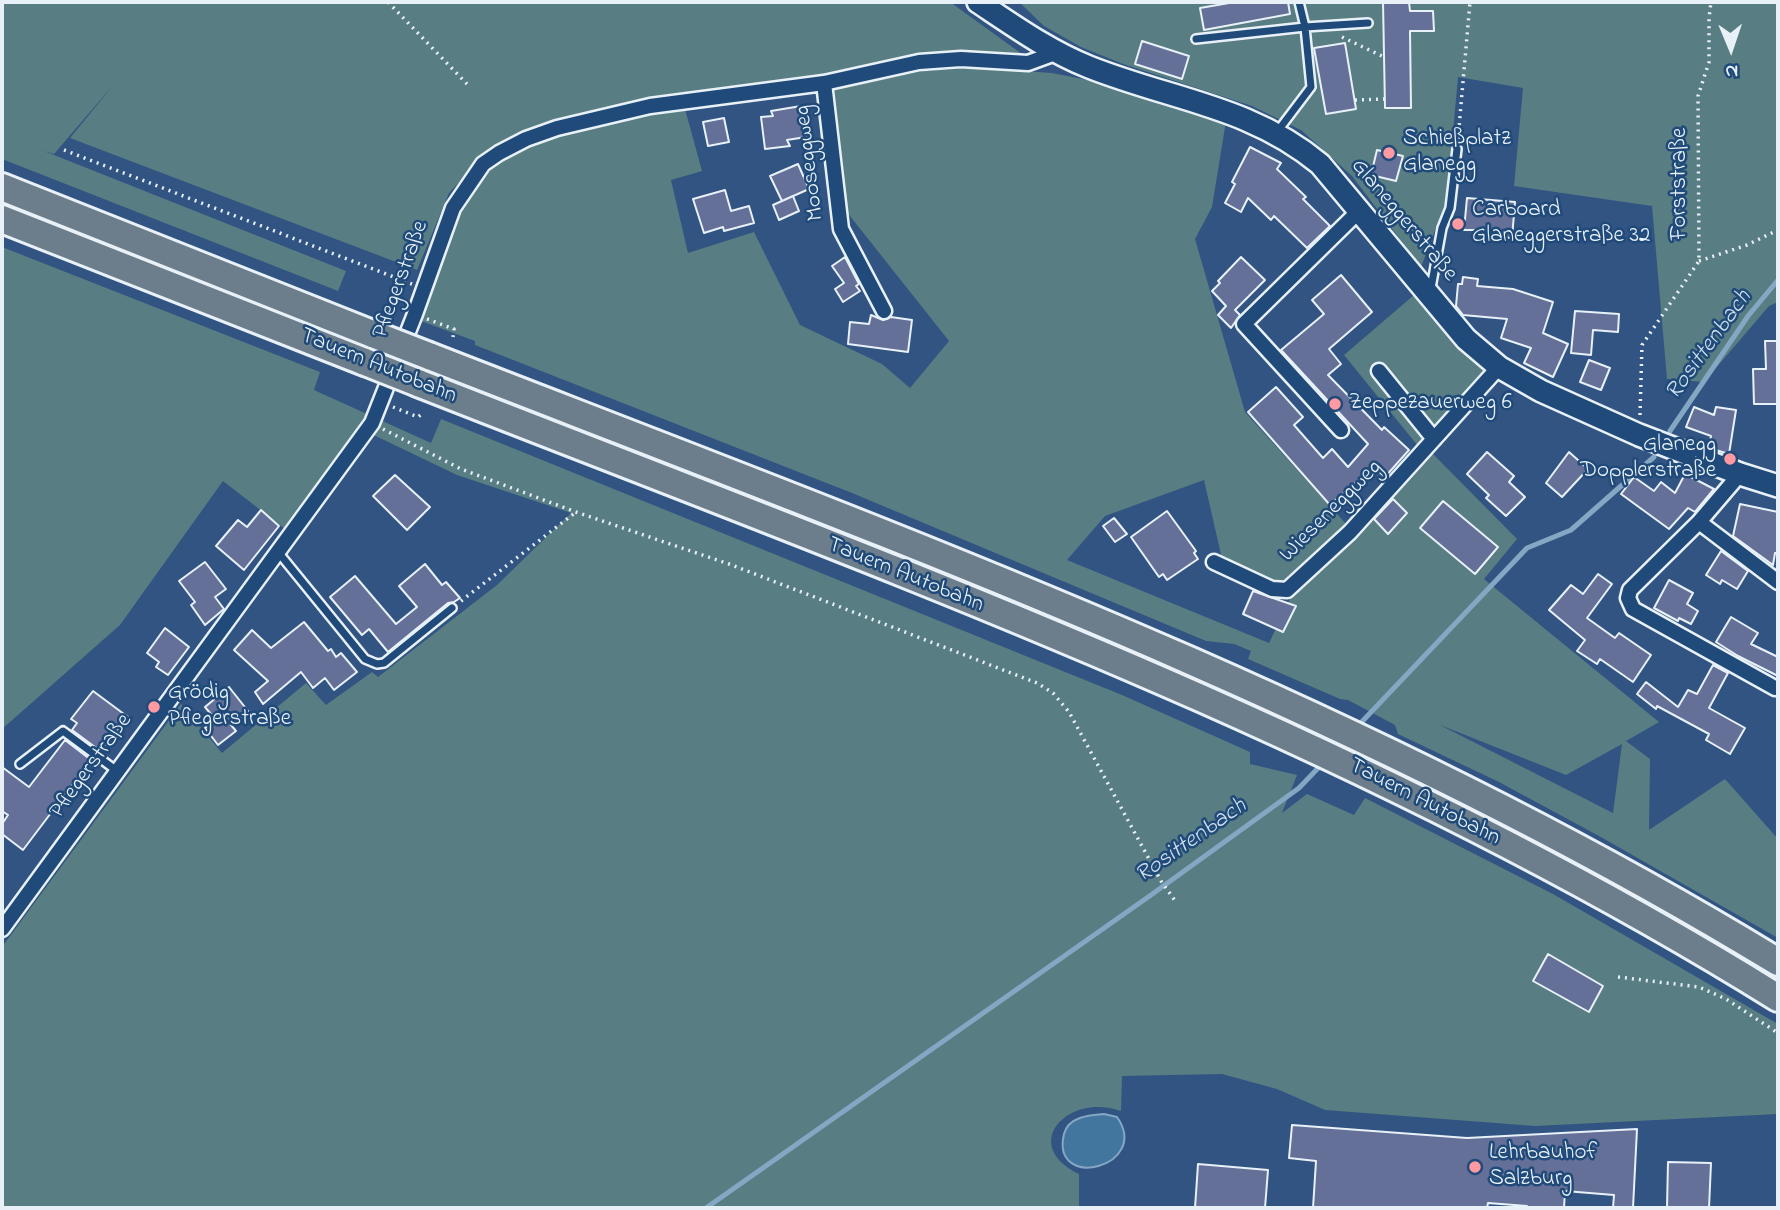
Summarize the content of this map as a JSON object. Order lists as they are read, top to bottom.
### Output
{
  "streets": {
    "highway": ["Tauern Autobahn"],
    "street": [
      "Mooseggweg",
      "Glaneggerstraße",
      "Pflegerstraße",
      "Wieseneggweg"
    ],
    "path": ["Forststraße"]
  },
  "crossings": [
    ["Mooseggweg", "Pflegerstraße"],
    ["Forststraße", "Glaneggerstraße"],
    ["Glaneggerstraße", "Pflegerstraße"],
    ["Glaneggerstraße", "Wieseneggweg"]
  ],
  "water": ["Rosittenbach"],
  "places": [
    "Schießplatz Glanegg",
    "Carboard Glaneggerstraße 32",
    "Zeppezauerweg 6",
    "Glanegg Dopplerstraße",
    "Grödig Pflegerstraße",
    "Lehrbauhof Salzburg"
  ],
  "north": "bottom"
}
